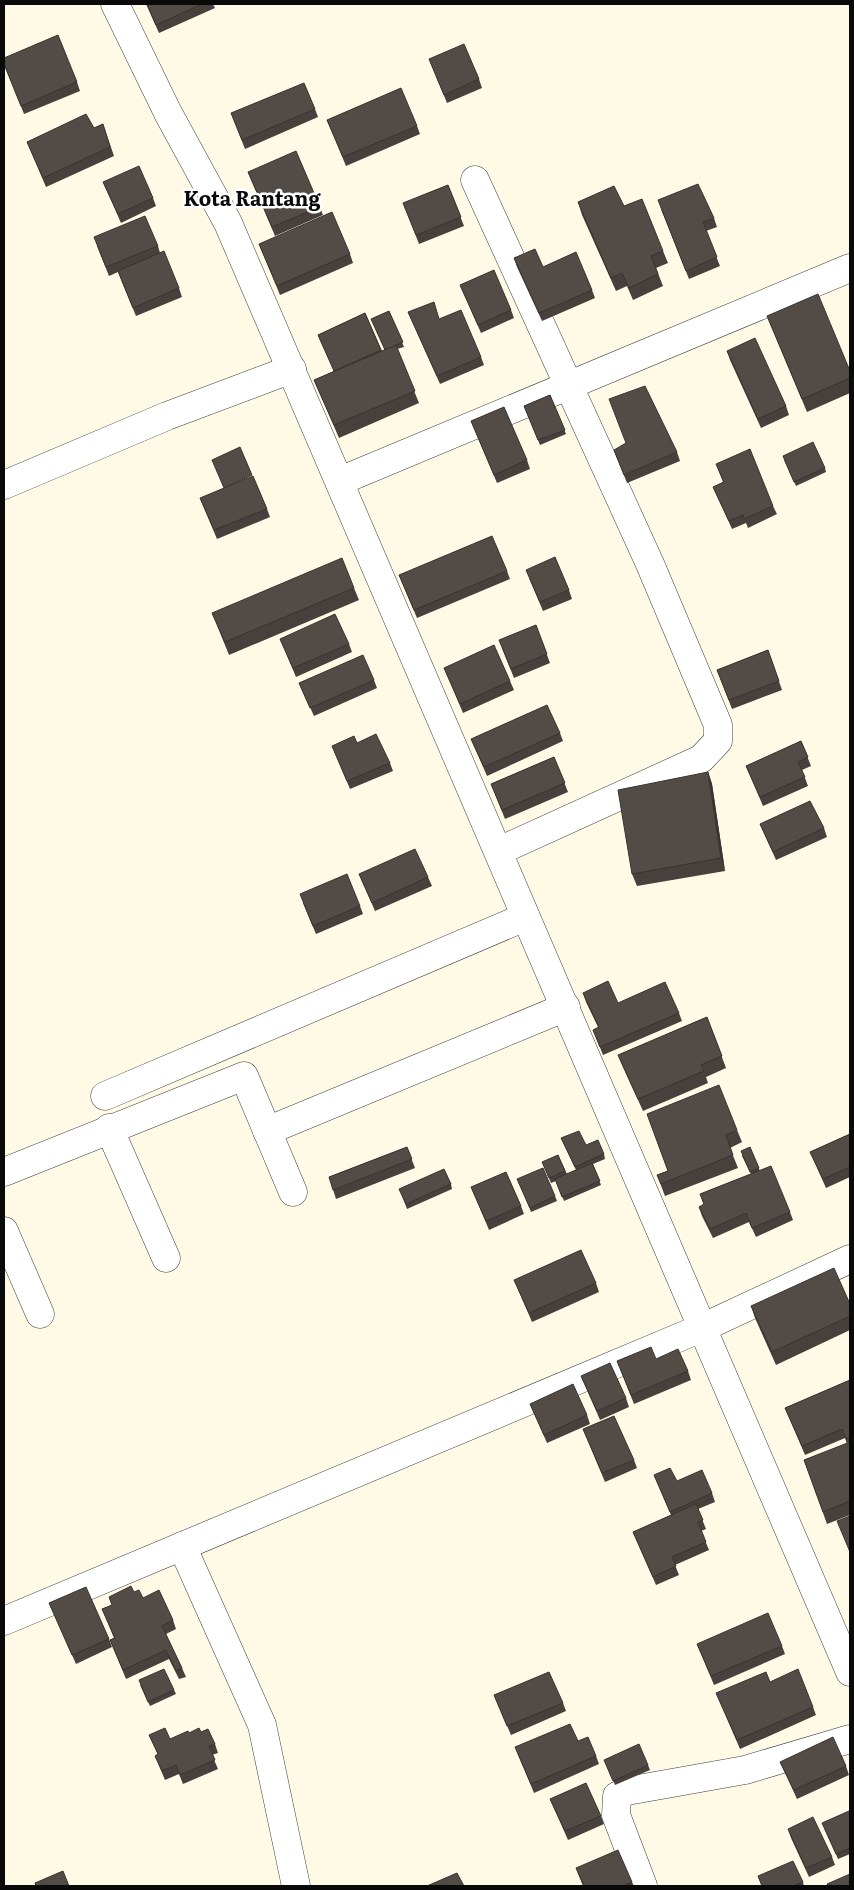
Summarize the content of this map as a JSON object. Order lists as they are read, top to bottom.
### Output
{
  "districts": ["Kota Rantang"]
}
